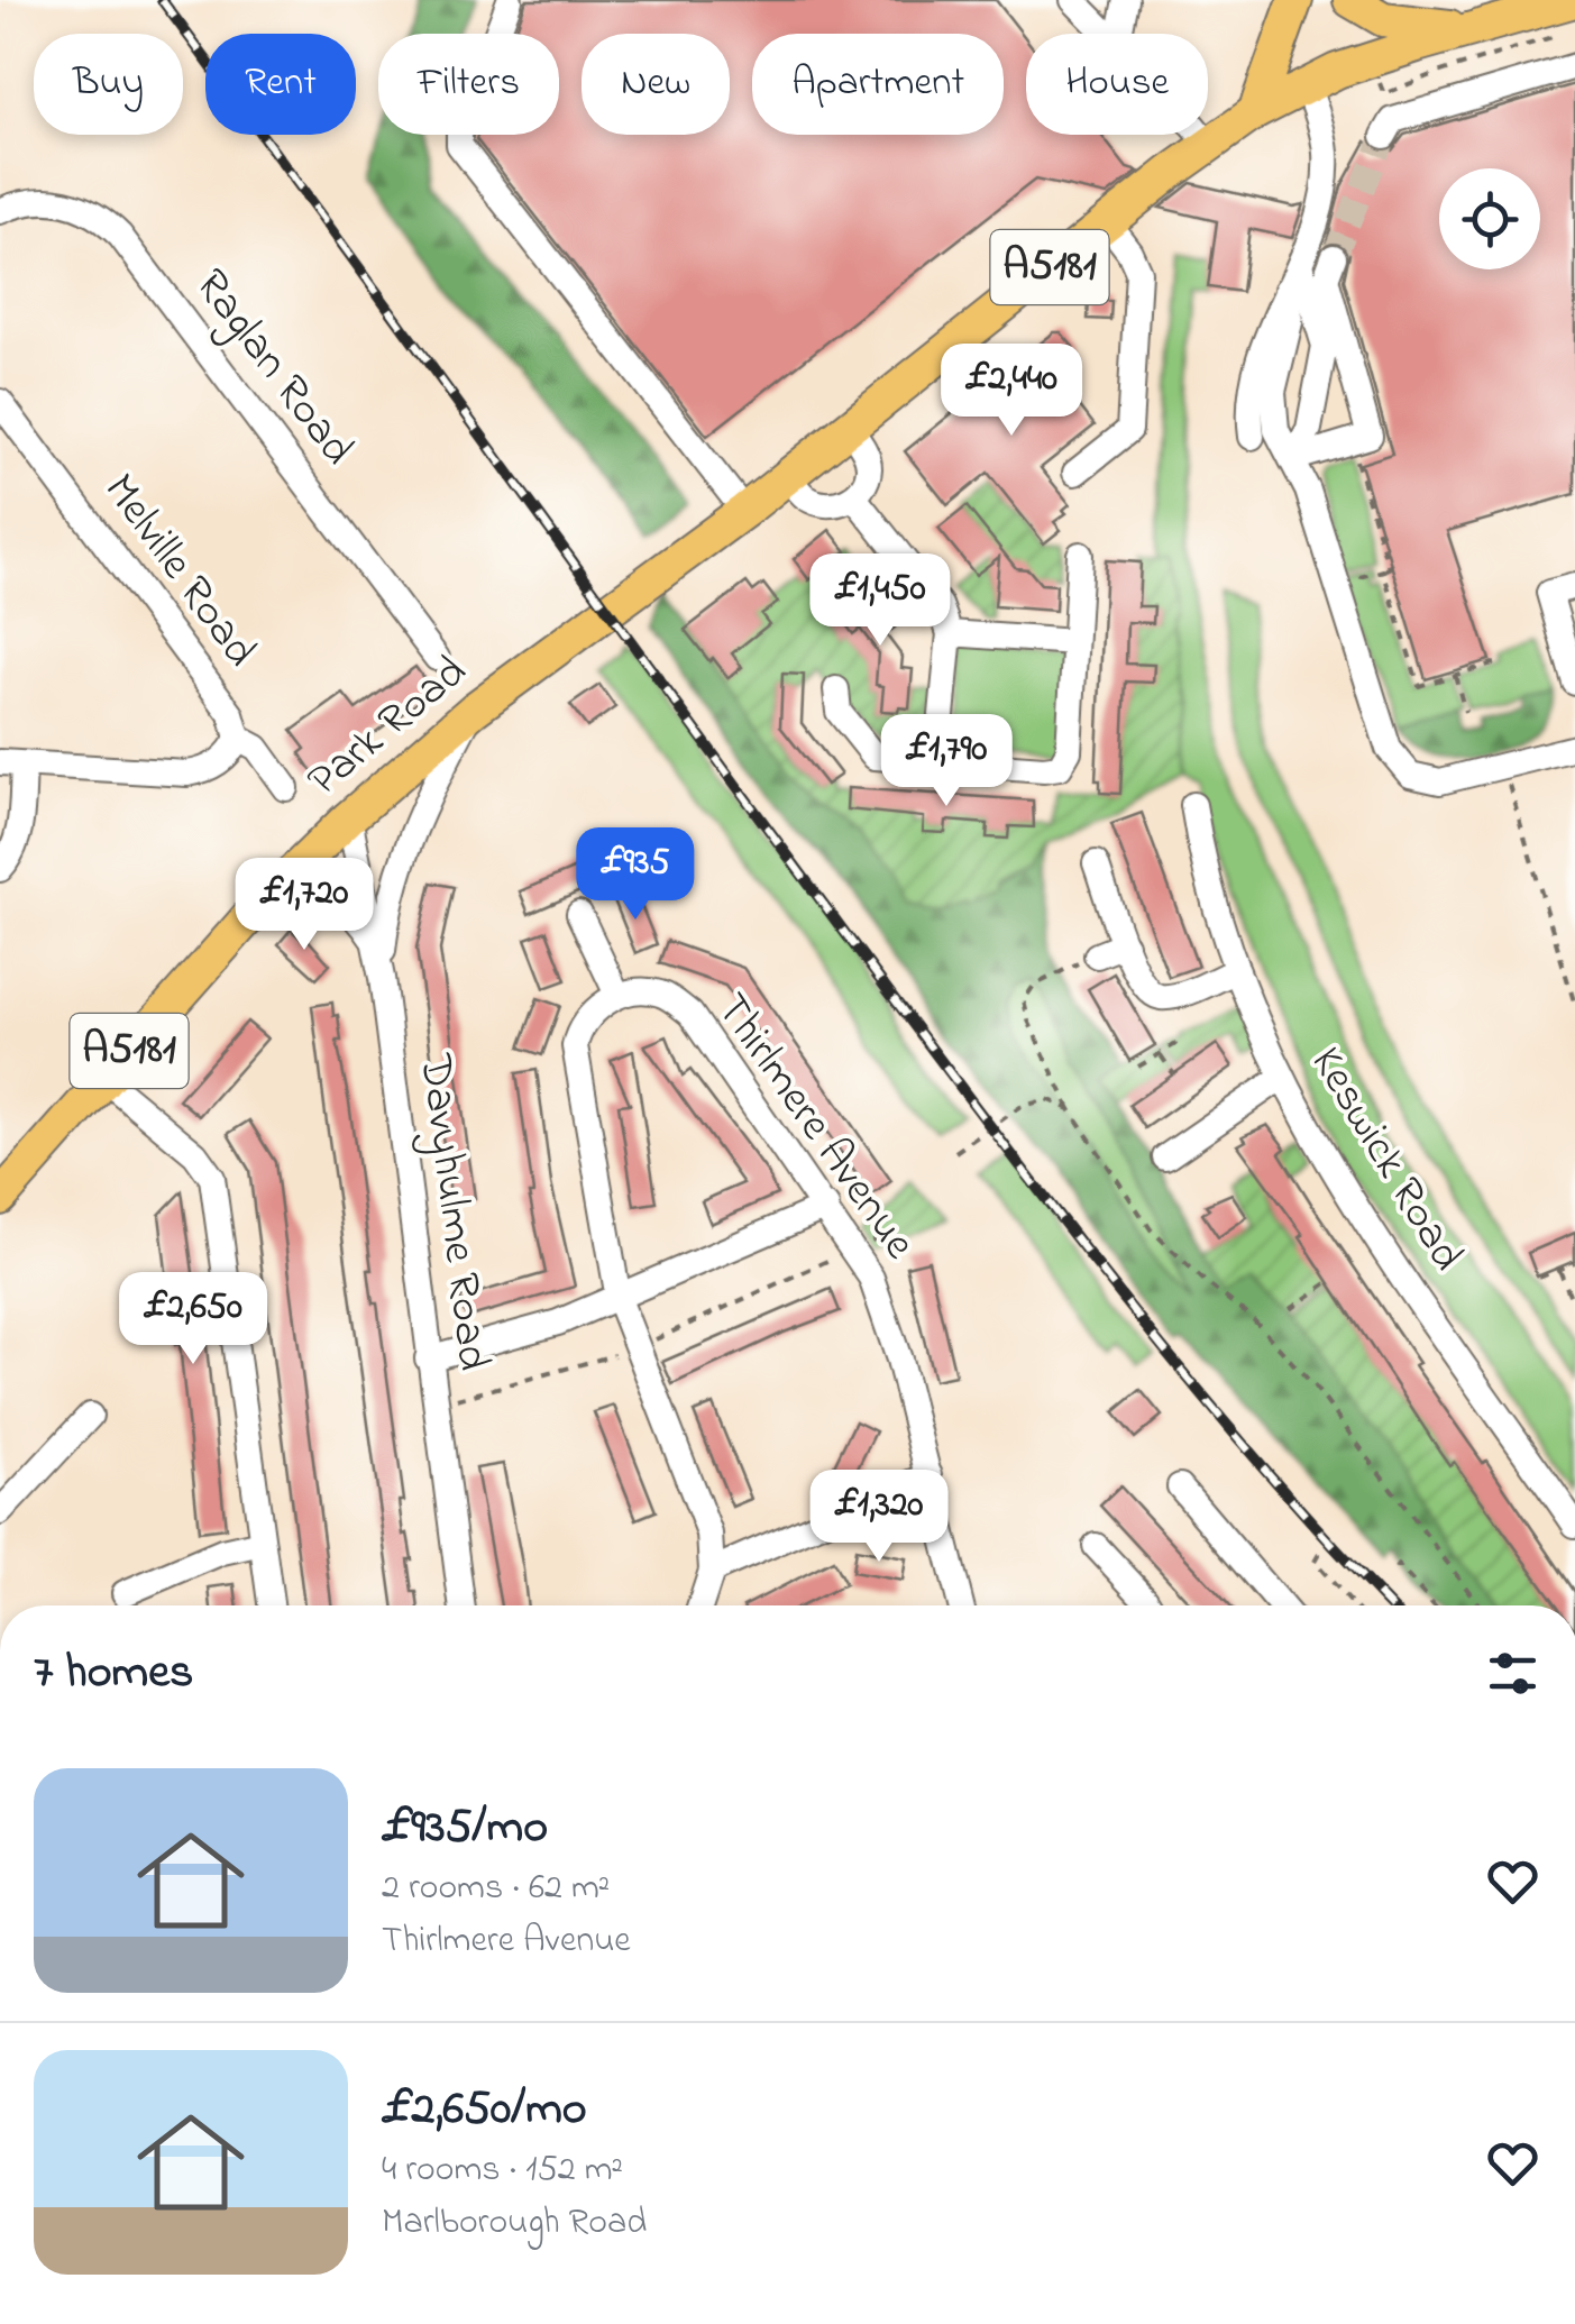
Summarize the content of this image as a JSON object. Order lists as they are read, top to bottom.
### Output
{
  "streets": {
    "main road": ["A5181", "Park Road"],
    "street": [
      "Raglan Road",
      "Melville Road",
      "Thirlmere Avenue",
      "Keswick Road",
      "Davyhulme Road"
    ]
  },
  "crossings": [
    ["A5181", "Park Road"],
    ["Park Road", "Davyhulme Road"]
  ],
  "page": {
    "chip": [
      "Buy",
      "Rent",
      "Filters",
      "New",
      "Apartment",
      "House"
    ],
    "price": [
      "£2,440",
      "£1,450",
      "£1,790",
      "£935",
      "£1,720",
      "£2,650",
      "£1,320"
    ],
    "heading": "7 homes",
    "list": [
      {
        "name": "£935/mo",
        "note": "2 rooms · 62 m² · Thirlmere Avenue"
      },
      {
        "name": "£2,650/mo",
        "note": "4 rooms · 152 m² · Marlborough Road"
      }
    ]
  }
}
